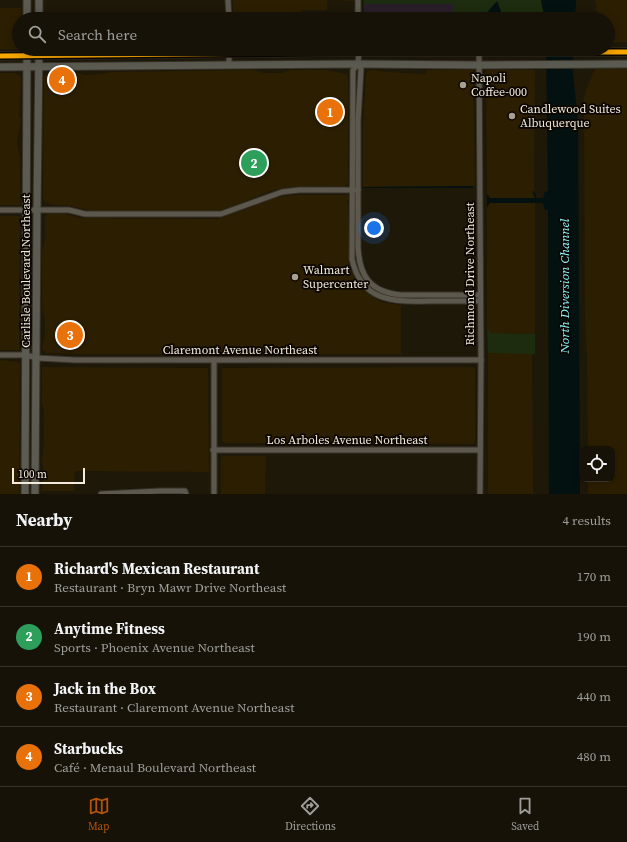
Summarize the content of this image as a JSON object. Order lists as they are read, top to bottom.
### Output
{
  "streets": {
    "main road": ["Carlisle Boulevard Northeast"],
    "street": ["Richmond Drive Northeast", "Claremont Avenue Northeast", "Los Arboles Avenue Northeast"]
  },
  "crossings": [
    ["Carlisle Boulevard Northeast", "Claremont Avenue Northeast"],
    ["Richmond Drive Northeast", "Claremont Avenue Northeast"],
    ["Richmond Drive Northeast", "Los Arboles Avenue Northeast"]
  ],
  "water": ["North Diversion Channel"],
  "places": ["Napoli Coffee-000", "Candlewood Suites Albuquerque", "Walmart Supercenter"],
  "scale_bar": "100 m",
  "page": {
    "search": "Search here",
    "pins": [
      "4",
      "1",
      "2",
      "3"
    ],
    "scale": "100 m",
    "heading": ["Nearby", "4 results"],
    "list": [
      {
        "mark": "1",
        "name": "Richard's Mexican Restaurant",
        "note": "Restaurant · Bryn Mawr Drive Northeast",
        "value": "170 m"
      },
      {
        "mark": "2",
        "name": "Anytime Fitness",
        "note": "Sports · Phoenix Avenue Northeast",
        "value": "190 m"
      },
      {
        "mark": "3",
        "name": "Jack in the Box",
        "note": "Restaurant · Claremont Avenue Northeast",
        "value": "440 m"
      },
      {
        "mark": "4",
        "name": "Starbucks",
        "note": "Café · Menaul Boulevard Northeast",
        "value": "480 m"
      }
    ],
    "nav": ["Map", "Directions", "Saved"]
  }
}
